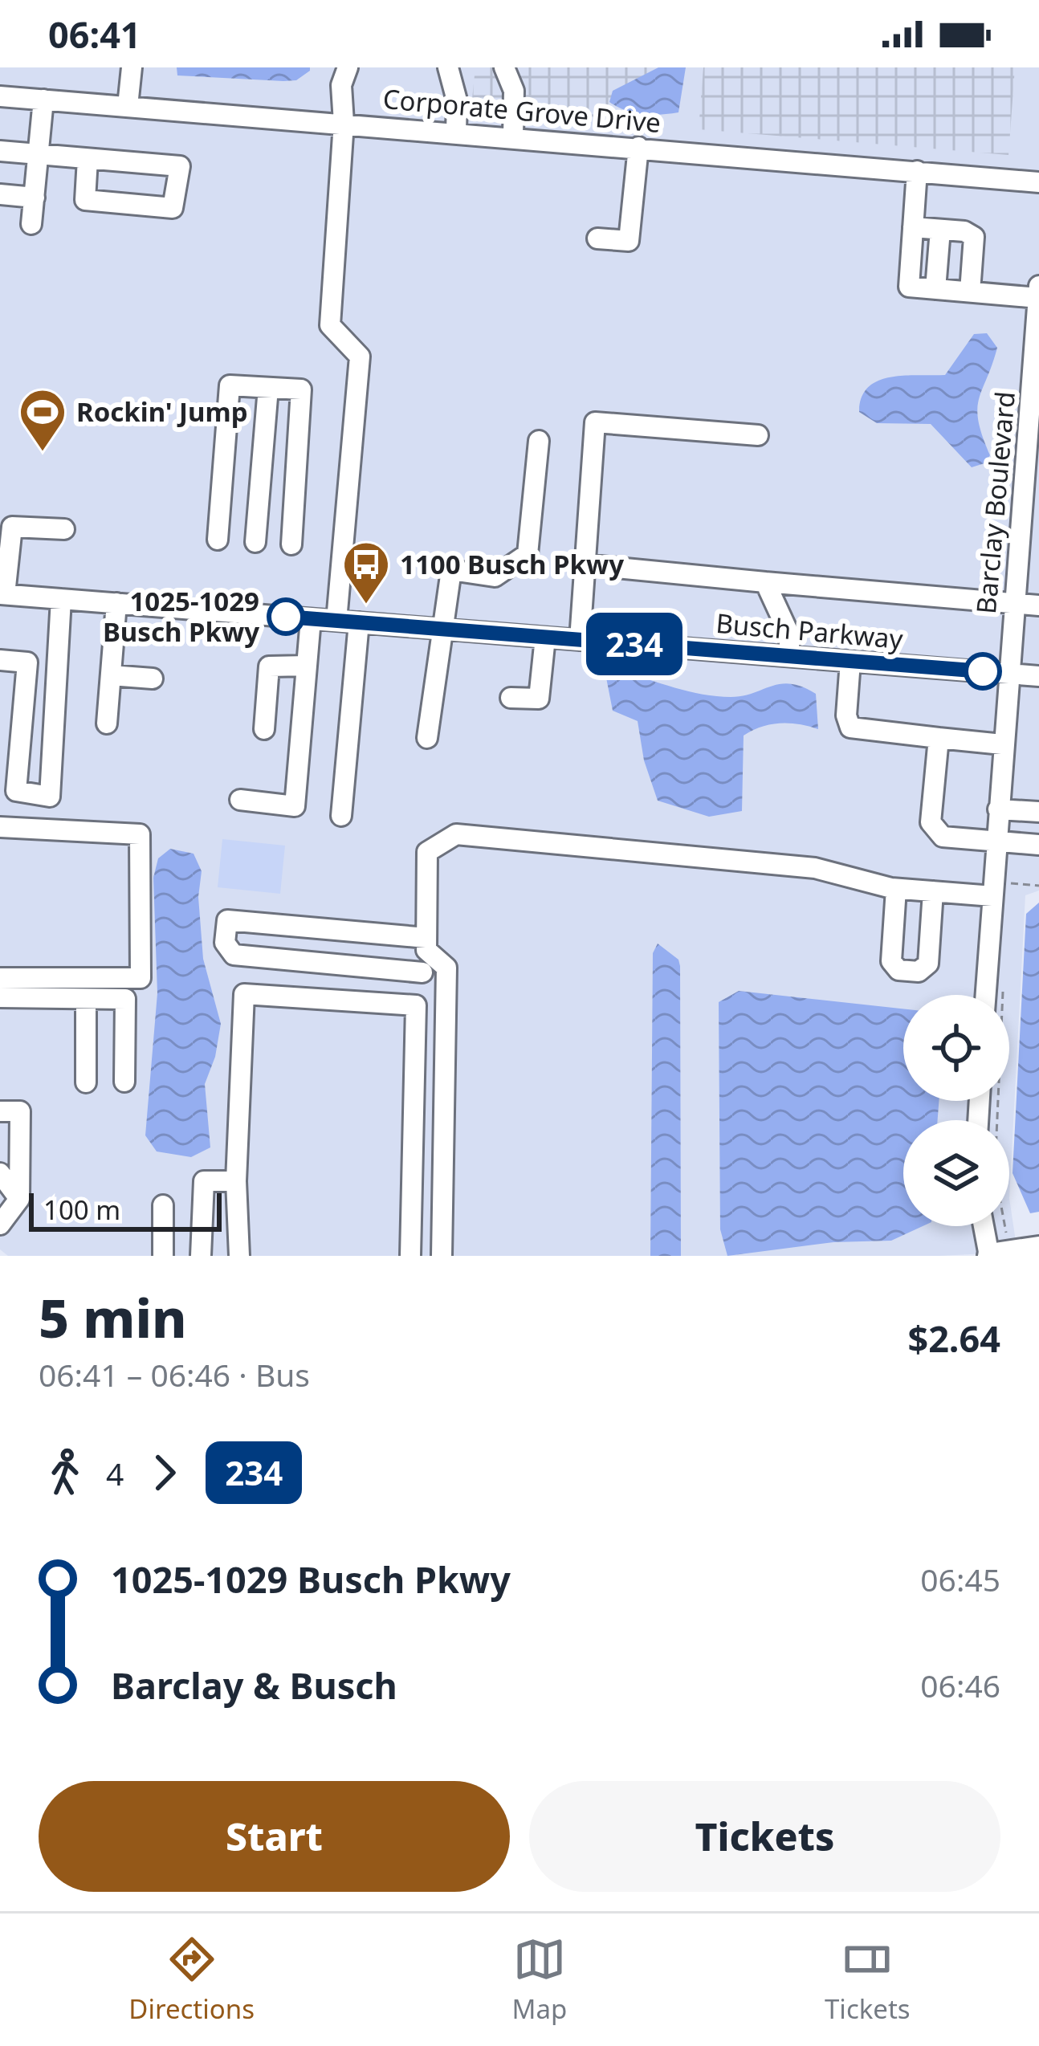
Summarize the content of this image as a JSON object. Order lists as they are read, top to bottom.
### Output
{
  "streets": {
    "street": ["Corporate Grove Drive", "Barclay Boulevard", "Busch Parkway"]
  },
  "crossings": [
    ["Barclay Boulevard", "Busch Parkway"]
  ],
  "places": {
    "sports": ["Rockin' Jump"],
    "bus stop": ["1100 Busch Pkwy"],
    "other": ["1025-1029 Busch Pkwy"]
  },
  "lines": ["bus line 234"],
  "scale_bar": "100 m",
  "page": {
    "status": "06:41",
    "on_map": "234",
    "scale": "100 m",
    "heading": ["5 min", "06:41 – 06:46 · Bus", "$2.64"],
    "legs": ["4", "234"],
    "list": [
      {
        "name": "1025-1029 Busch Pkwy",
        "value": "06:45"
      },
      {
        "name": "Barclay & Busch",
        "value": "06:46"
      }
    ],
    "buttons": ["Start", "Tickets"],
    "tabs": ["Directions", "Map", "Tickets"]
  }
}
